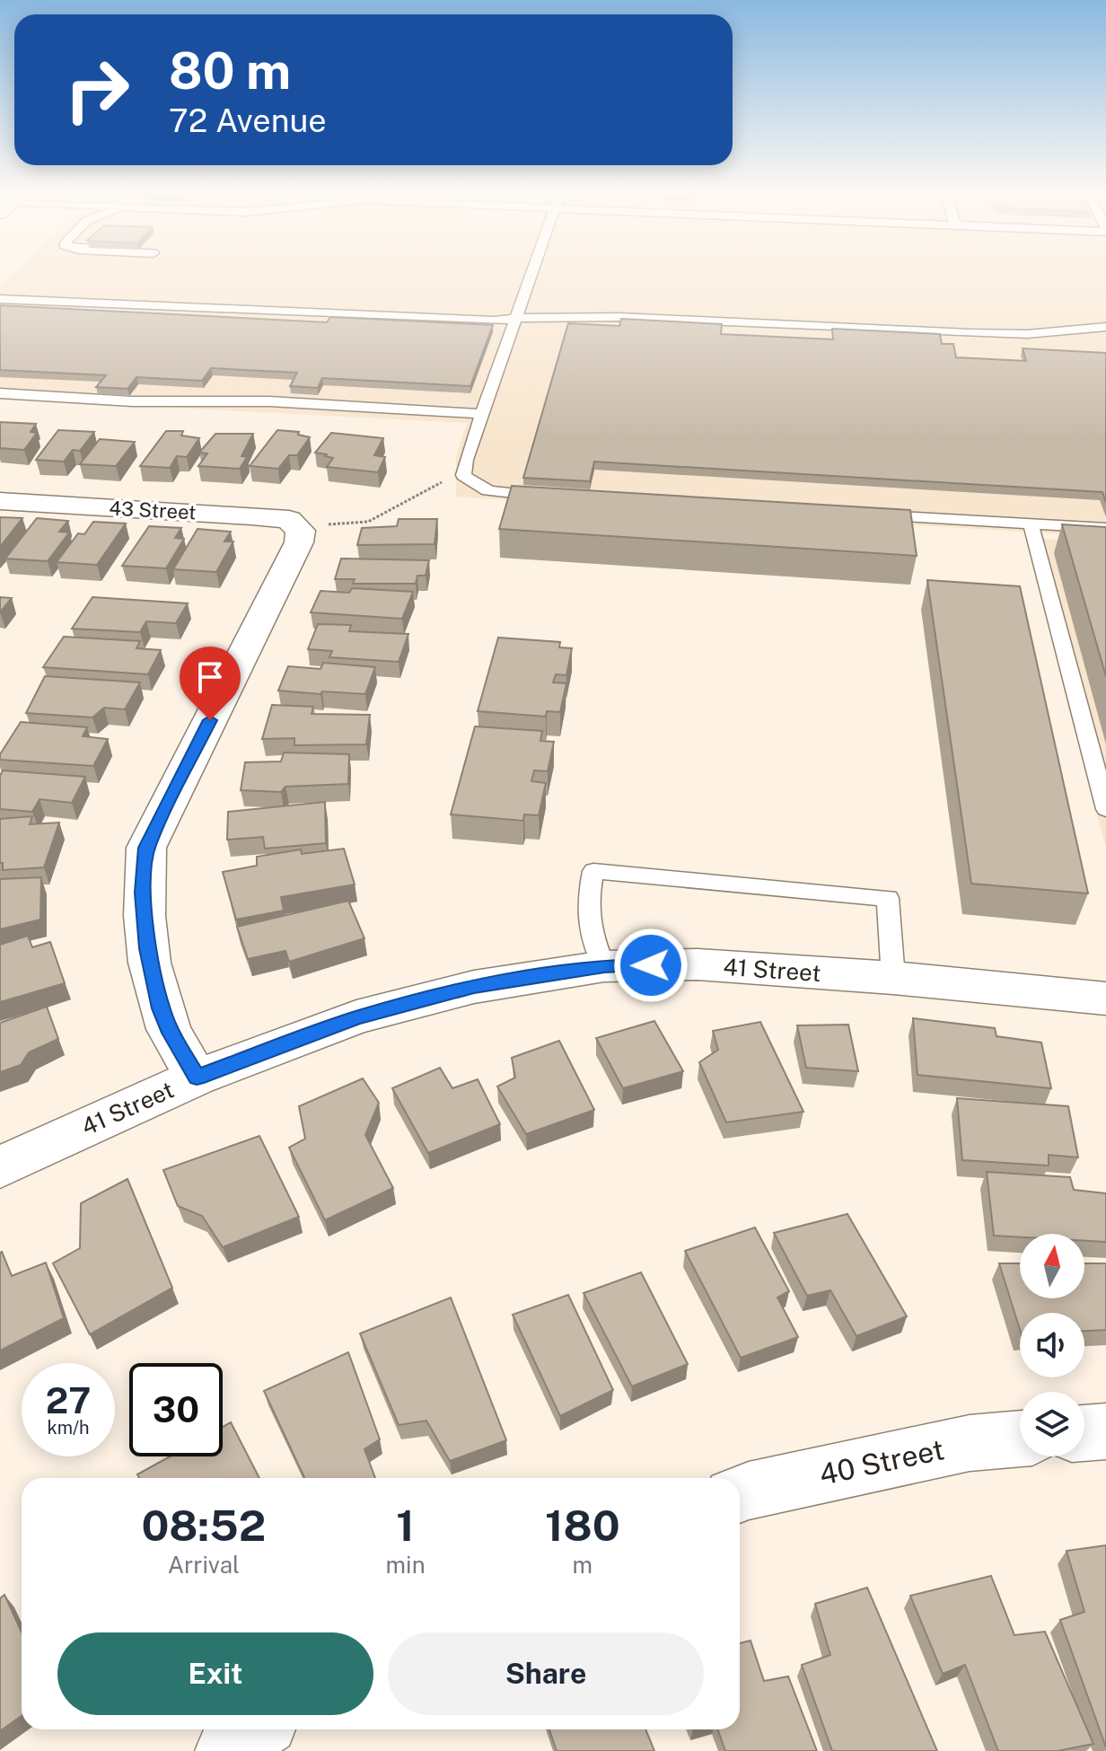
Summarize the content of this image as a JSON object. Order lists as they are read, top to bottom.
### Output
{
  "streets": {
    "street": ["43 Street", "41 Street", "40 Street"]
  },
  "crossings": [
    ["43 Street", "41 Street"]
  ],
  "north": "top",
  "page": {
    "turn": ["80 m", "72 Avenue"],
    "speed": "27 km/h",
    "limit": "30",
    "eta": [
      "08:52",
      "Arrival",
      "1",
      "min",
      "180",
      "m"
    ],
    "buttons": ["Exit", "Share"]
  }
}
